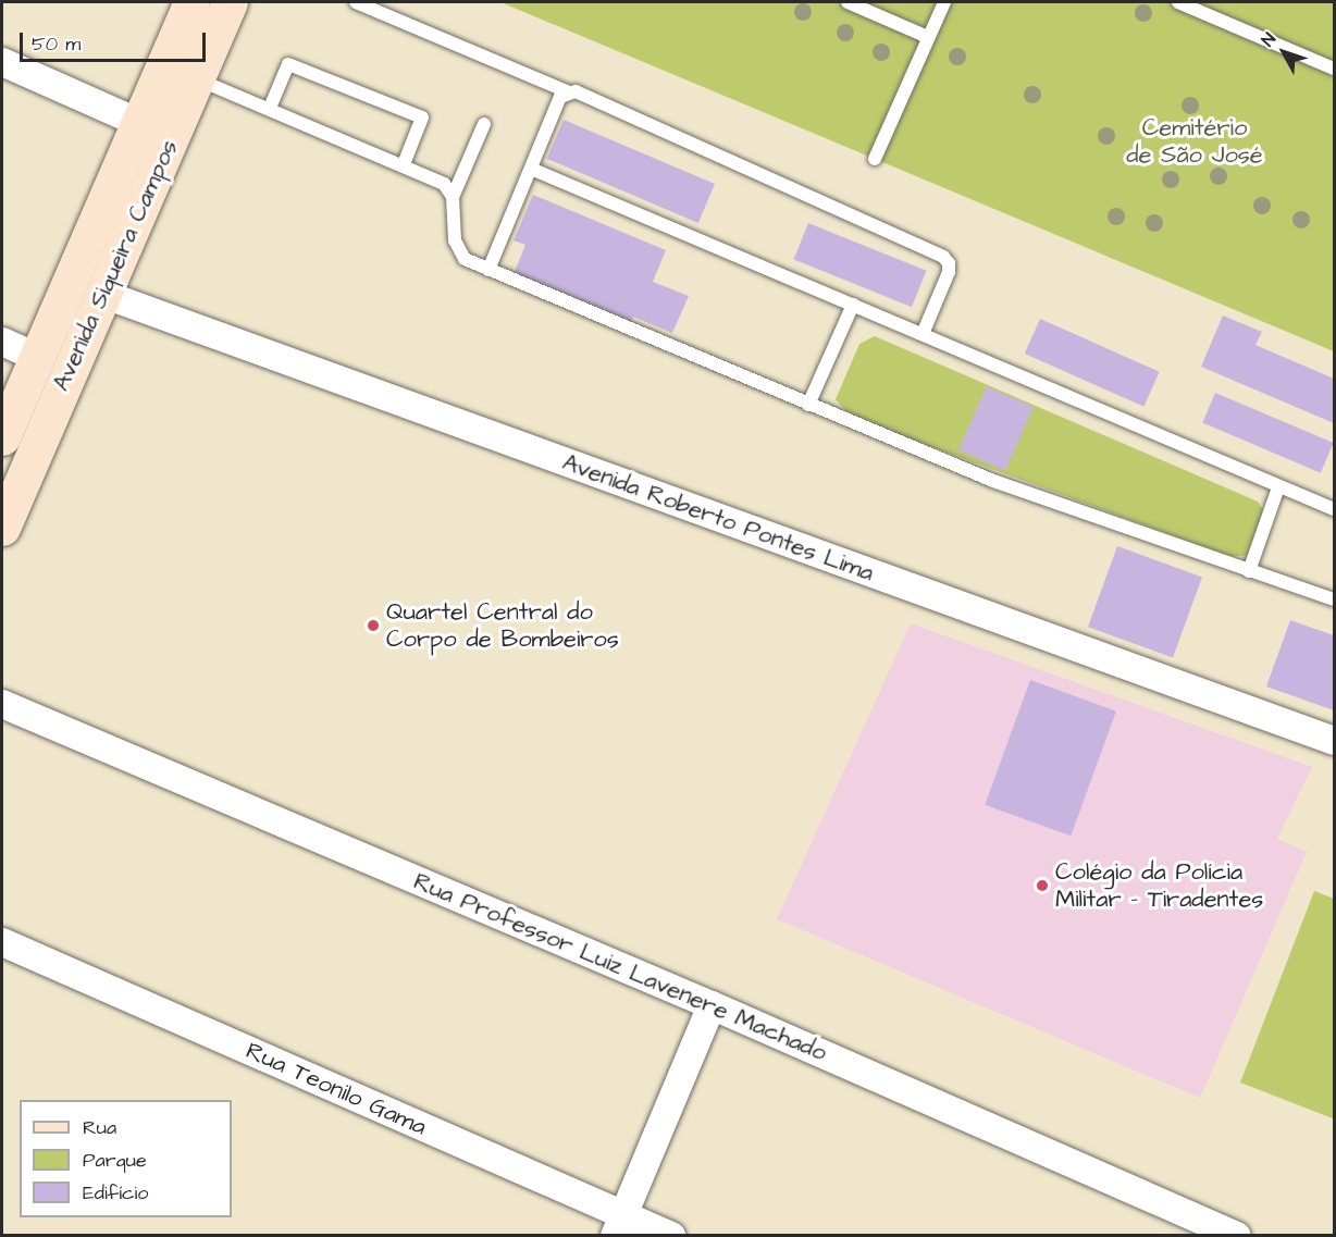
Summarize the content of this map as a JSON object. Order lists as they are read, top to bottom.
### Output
{
  "streets": {
    "main road": ["Avenida Siqueira Campos"],
    "street": ["Avenida Roberto Pontes Lima", "Rua Professor Luiz Lavenere Machado", "Rua Teonilo Gama"]
  },
  "crossings": [
    ["Avenida Siqueira Campos", "Avenida Roberto Pontes Lima"]
  ],
  "parks": ["Cemitério de São José"],
  "places": ["Quartel Central do Corpo de Bombeiros", "Colégio da Polícia Militar - Tiradentes"],
  "legend": ["Rua", "Parque", "Edifício"],
  "scale_bar": "50 m",
  "north": "top left"
}
